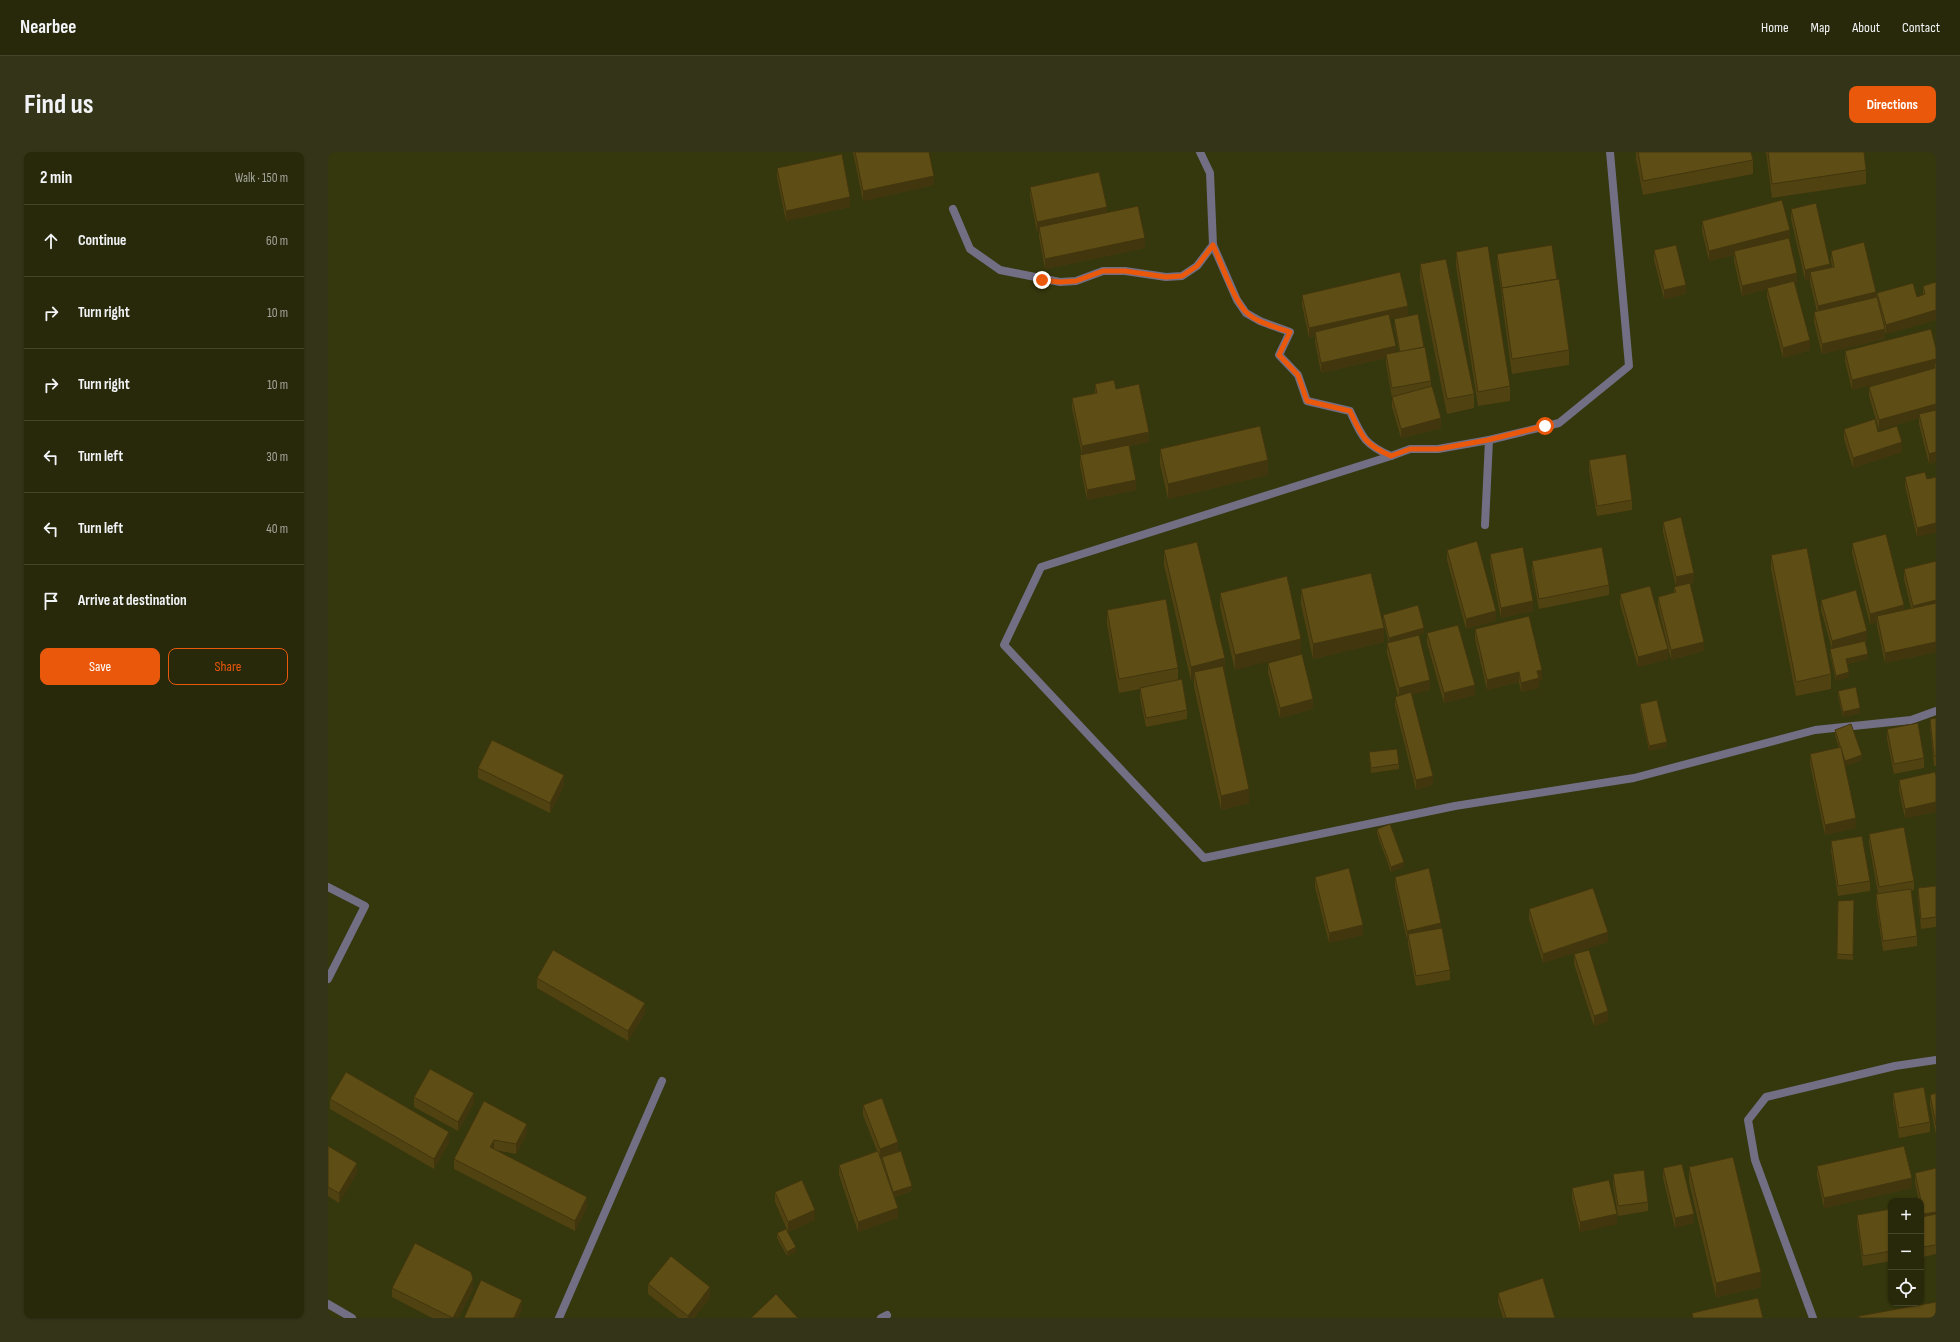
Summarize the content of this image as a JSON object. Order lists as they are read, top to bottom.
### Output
{
  "page": {
    "header": "Nearbee",
    "nav": [
      "Home",
      "Map",
      "About",
      "Contact"
    ],
    "buttons": [
      "Directions",
      ["Save", "Share"]
    ],
    "title": "Find us",
    "heading": ["2 min", "Walk · 150 m"],
    "list": [
      ["Continue", "60 m"],
      ["Turn right", "10 m"],
      ["Turn right", "10 m"],
      ["Turn left", "30 m"],
      ["Turn left", "40 m"],
      "Arrive at destination"
    ],
    "map_buttons": ["+", "−"]
  }
}
